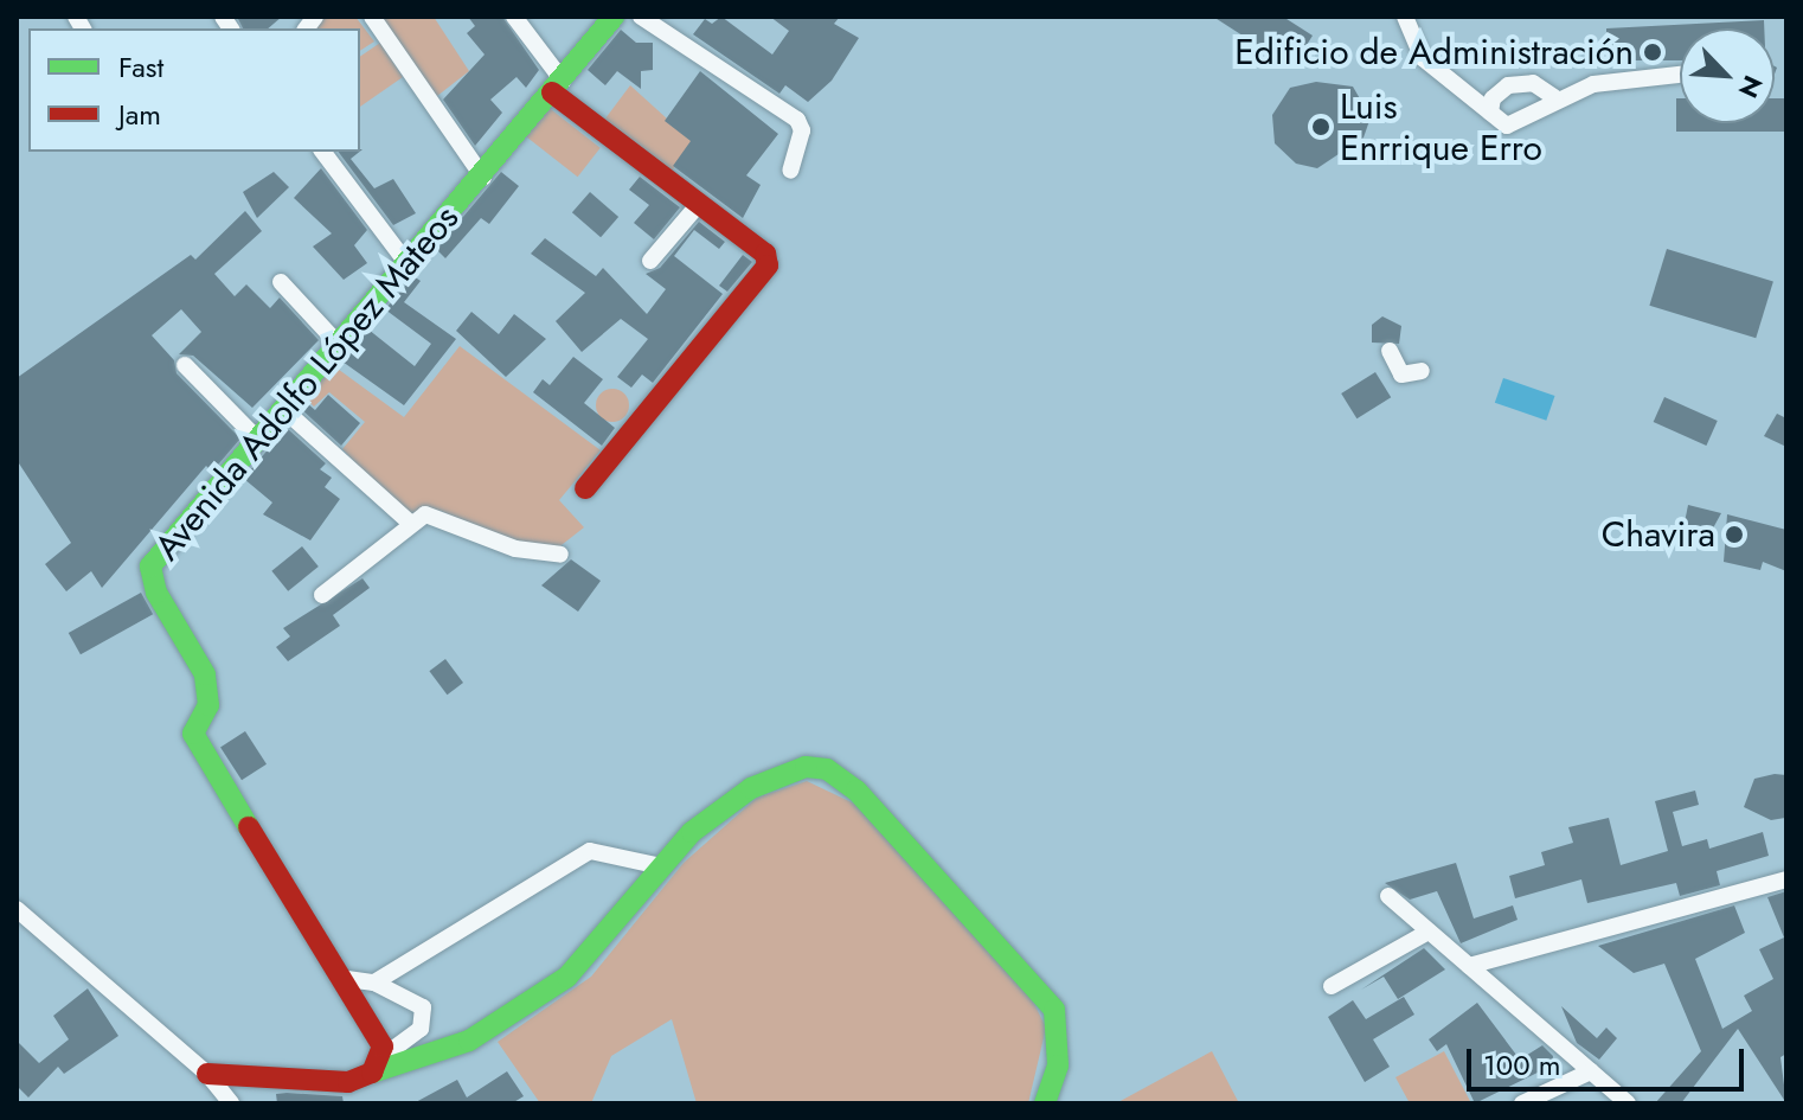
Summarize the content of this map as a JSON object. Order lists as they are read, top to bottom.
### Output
{
  "streets": {
    "street": ["Avenida Adolfo López Mateos"]
  },
  "places": ["Edificio de Administración", "Luis Enrrique Erro", "Chavira"],
  "legend": ["Fast", "Jam"],
  "scale_bar": "100 m",
  "north": "bottom right"
}
